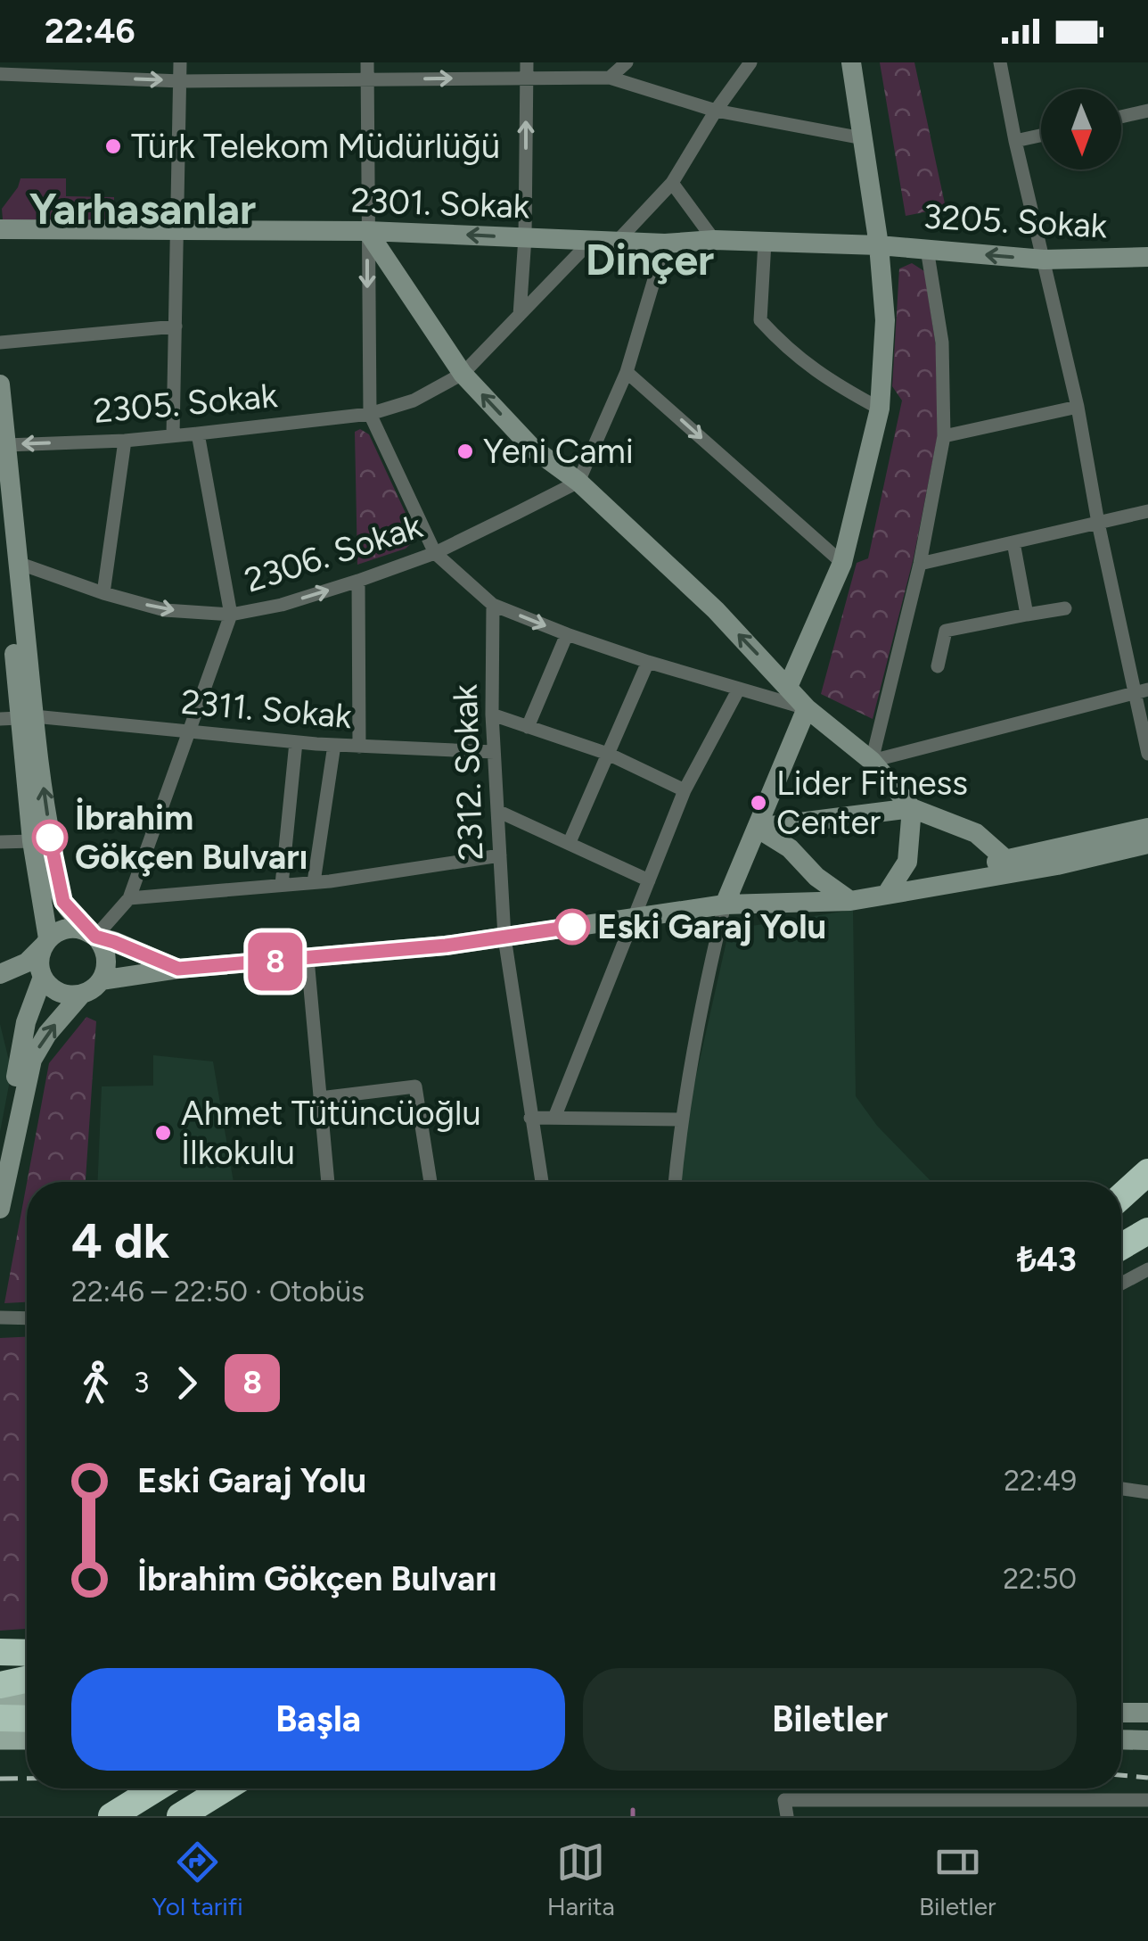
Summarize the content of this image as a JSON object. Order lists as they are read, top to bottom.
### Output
{
  "streets": {
    "main road": ["2301. Sokak", "3205. Sokak"],
    "street": [
      "2305. Sokak",
      "2306. Sokak",
      "2311. Sokak",
      "2312. Sokak"
    ]
  },
  "crossings": [
    ["2301. Sokak", "3205. Sokak"],
    ["2301. Sokak", "2305. Sokak"],
    ["2306. Sokak", "2311. Sokak"],
    ["2311. Sokak", "2312. Sokak"]
  ],
  "one_way": ["3205. Sokak"],
  "districts": ["Yarhasanlar", "Dinçer"],
  "places": [
    "Türk Telekom Müdürlüğü",
    "Yeni Cami",
    "Lider Fitness Center",
    "İbrahim Gökçen Bulvarı",
    "Eski Garaj Yolu",
    "Ahmet Tütüncüoğlu İlkokulu"
  ],
  "lines": ["bus line 8"],
  "north": "bottom",
  "page": {
    "status": "22:46",
    "on_map": "8",
    "heading": ["4 dk", "22:46 – 22:50 · Otobüs", "₺43"],
    "legs": ["3", "8"],
    "list": [
      {
        "name": "Eski Garaj Yolu",
        "value": "22:49"
      },
      {
        "name": "İbrahim Gökçen Bulvarı",
        "value": "22:50"
      }
    ],
    "buttons": ["Başla", "Biletler"],
    "tabs": ["Yol tarifi", "Harita", "Biletler"]
  }
}
